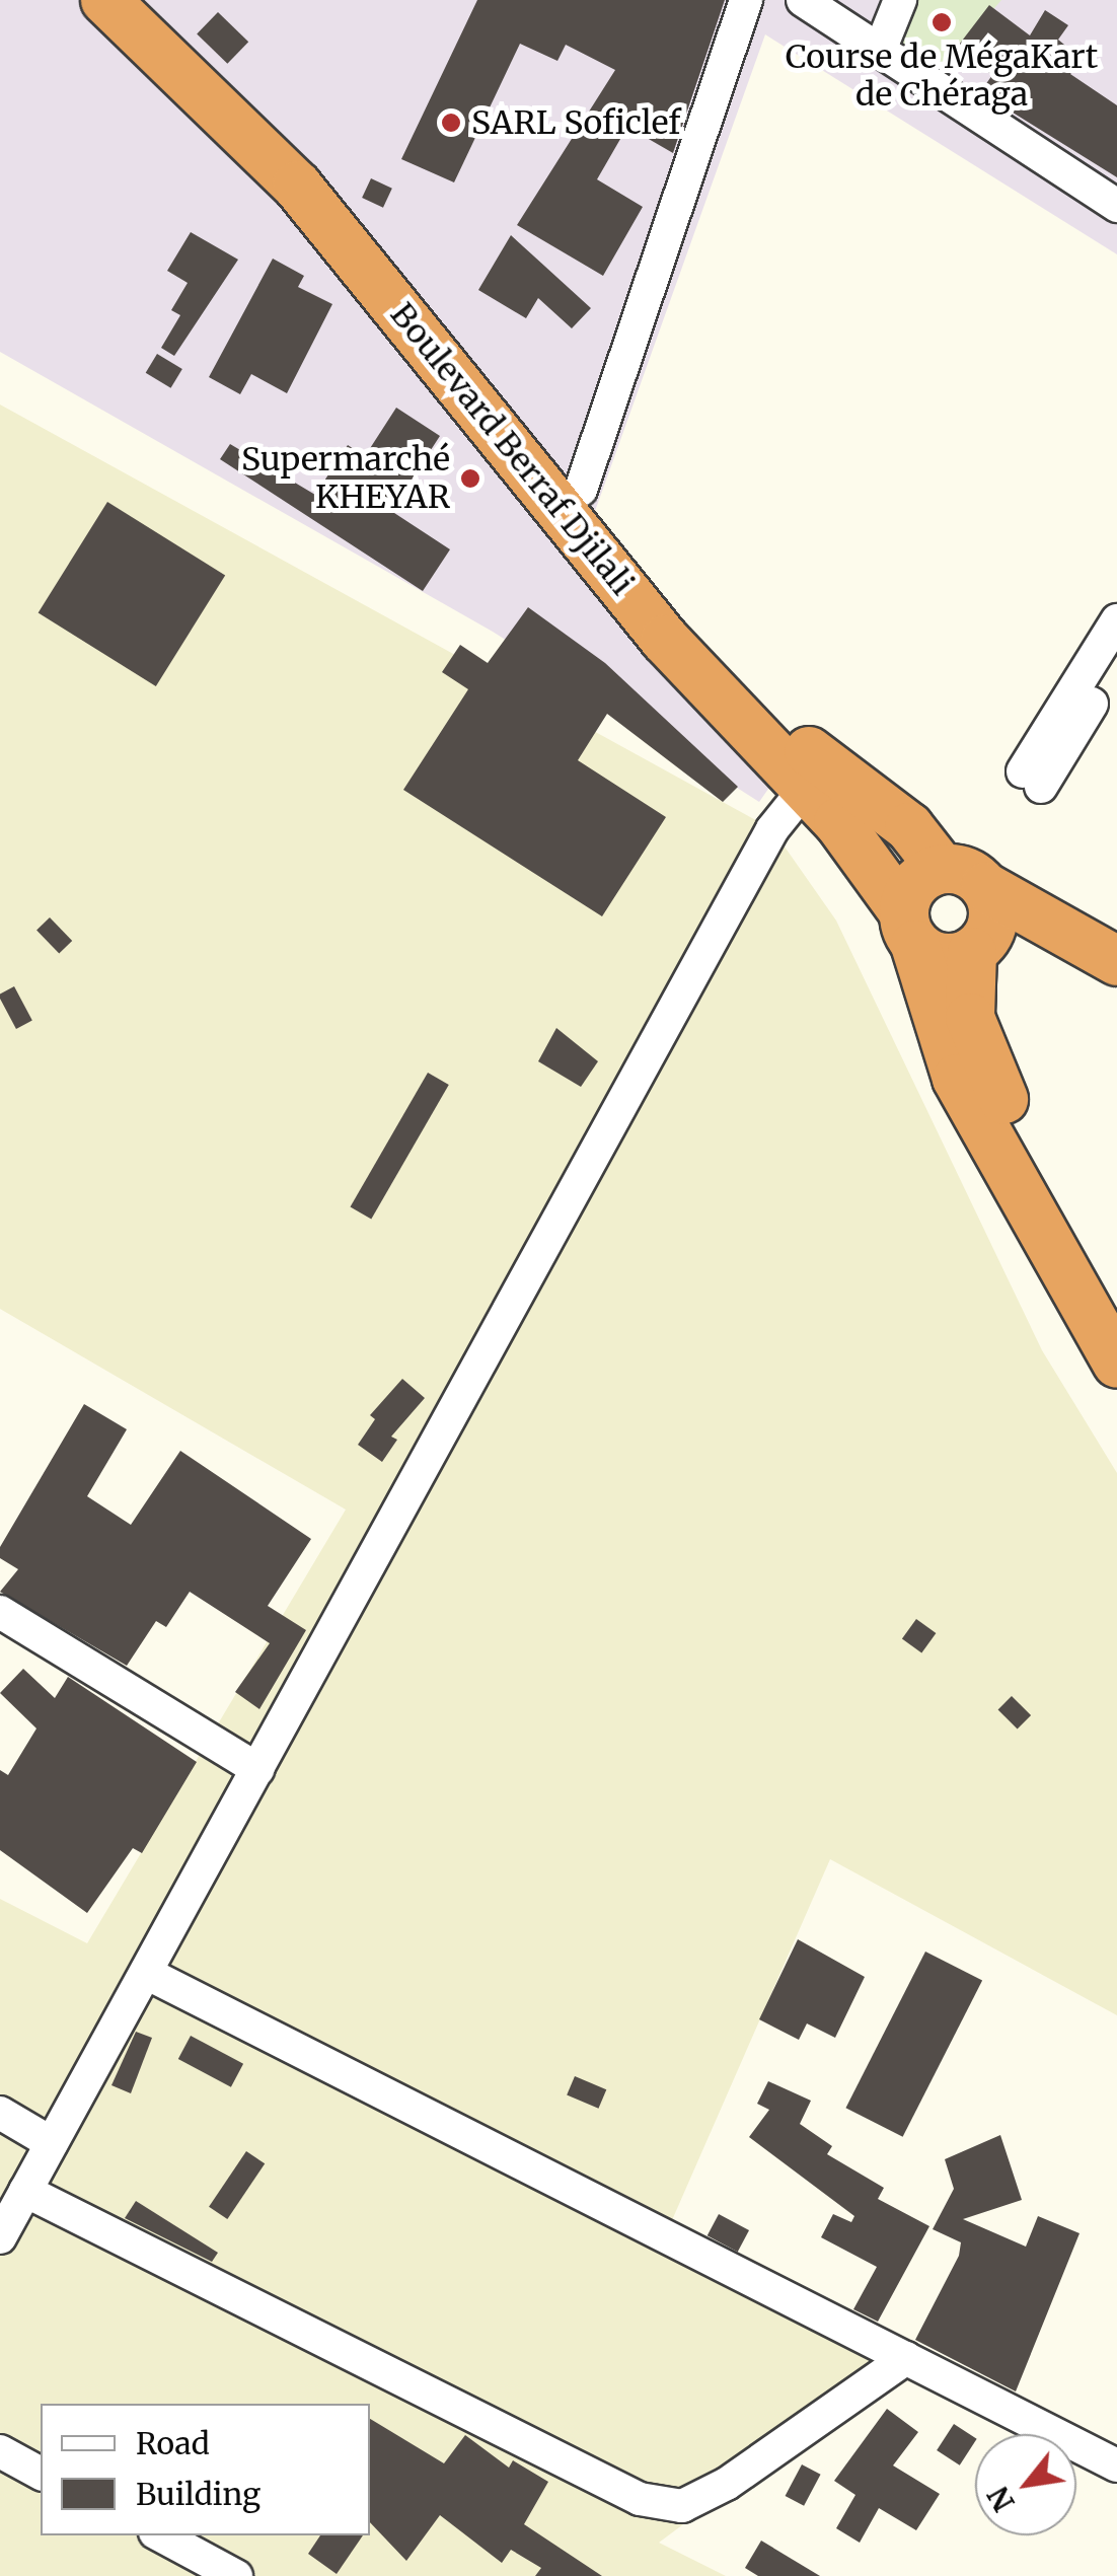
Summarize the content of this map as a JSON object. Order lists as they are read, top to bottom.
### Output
{
  "streets": {
    "highway": ["Boulevard Berraf Djilali"]
  },
  "places": ["Course de MégaKart de Chéraga", "SARL Soficlef", "Supermarché KHEYAR"],
  "legend": ["Road", "Building"],
  "north": "bottom left"
}
